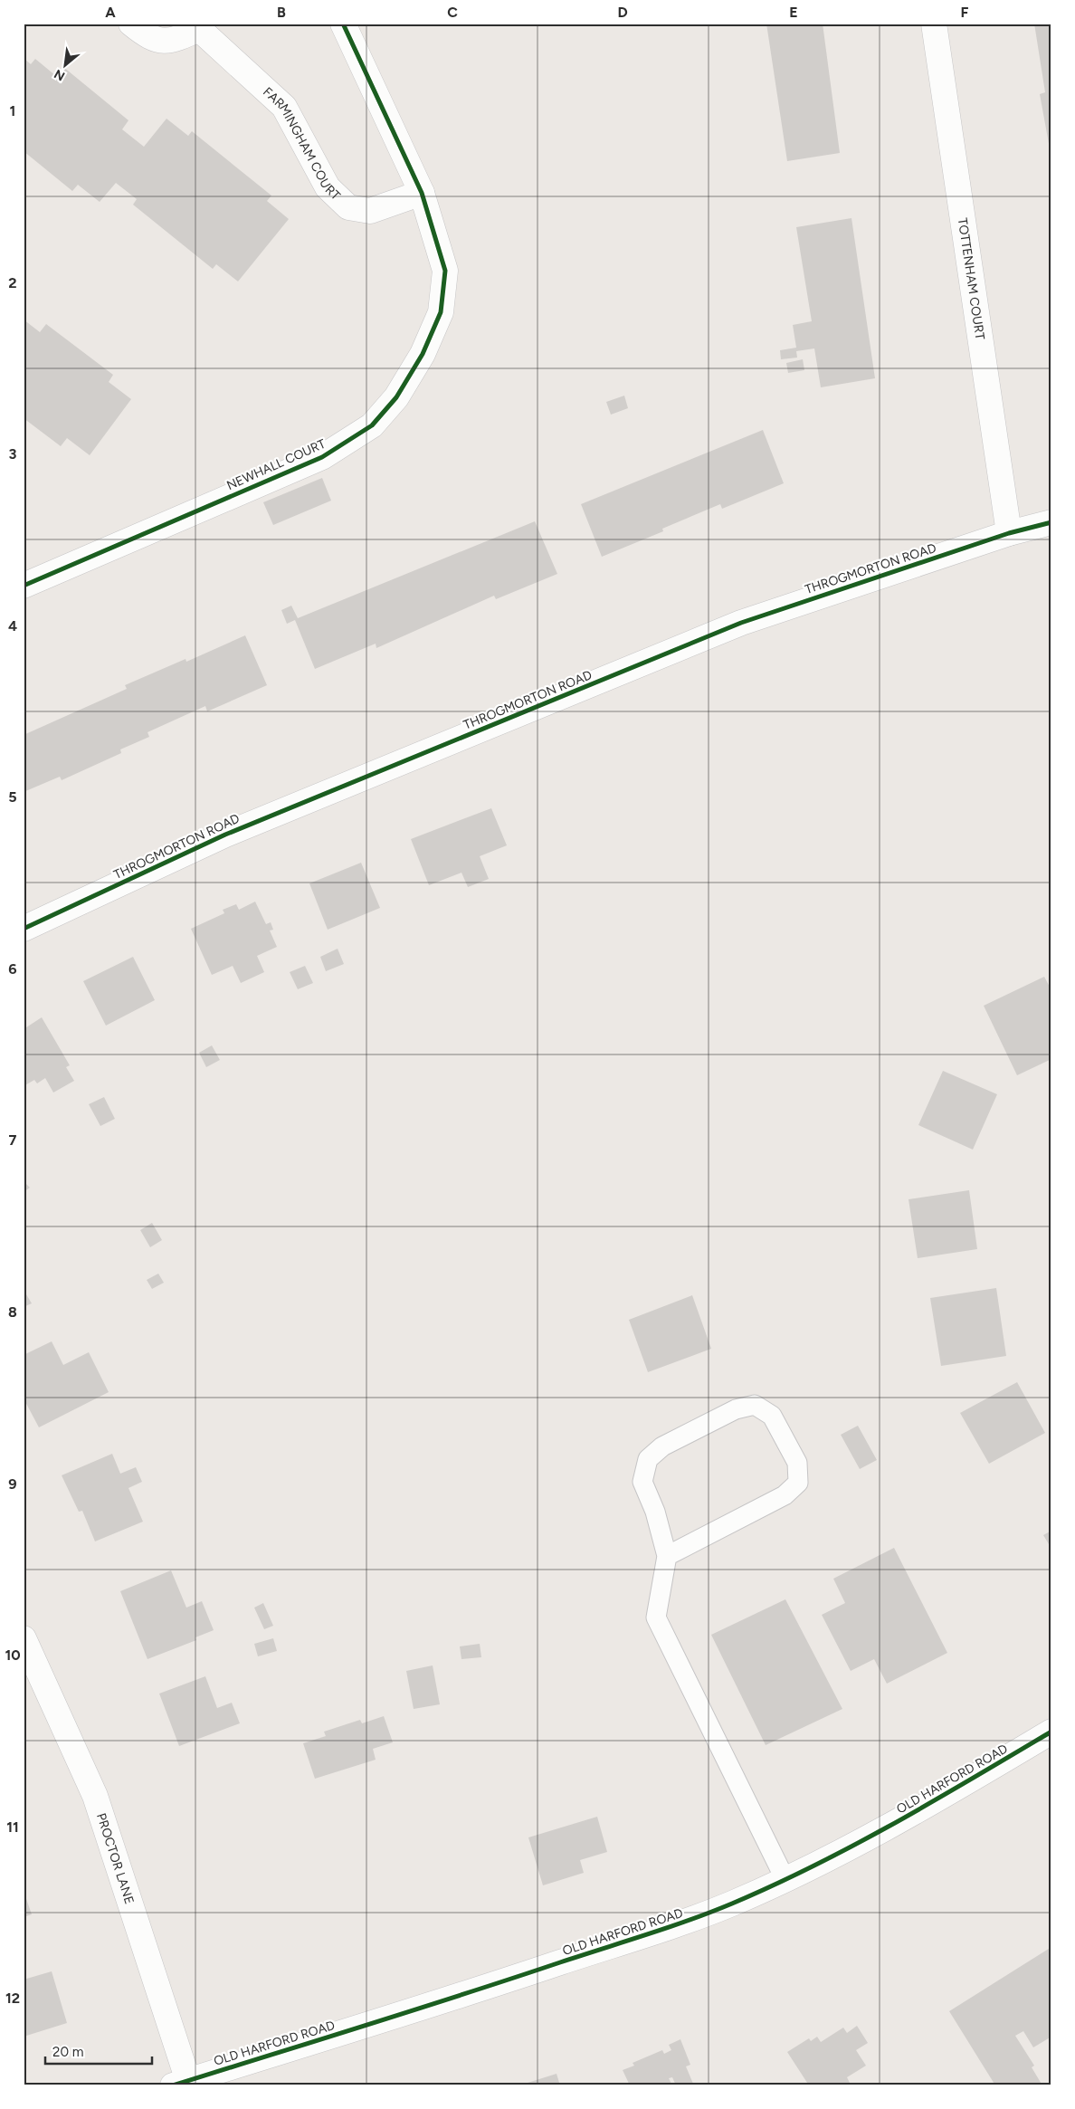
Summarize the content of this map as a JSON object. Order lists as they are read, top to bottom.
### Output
{
  "streets": {
    "street": [
      "FARMINGHAM COURT",
      "TOTTENHAM COURT",
      "NEWHALL COURT",
      "THROGMORTON ROAD",
      "OLD HARFORD ROAD",
      "PROCTOR LANE"
    ]
  },
  "crossings": [
    ["FARMINGHAM COURT", "NEWHALL COURT"],
    ["TOTTENHAM COURT", "THROGMORTON ROAD"],
    ["OLD HARFORD ROAD", "PROCTOR LANE"]
  ],
  "scale_bar": "20 m",
  "north": "bottom left",
  "grid": {
    "columns": [
      "A",
      "B",
      "C",
      "D",
      "E",
      "F"
    ],
    "rows": [
      "1",
      "2",
      "3",
      "4",
      "5",
      "6",
      "7",
      "8",
      "9",
      "10",
      "11",
      "12"
    ]
  }
}
